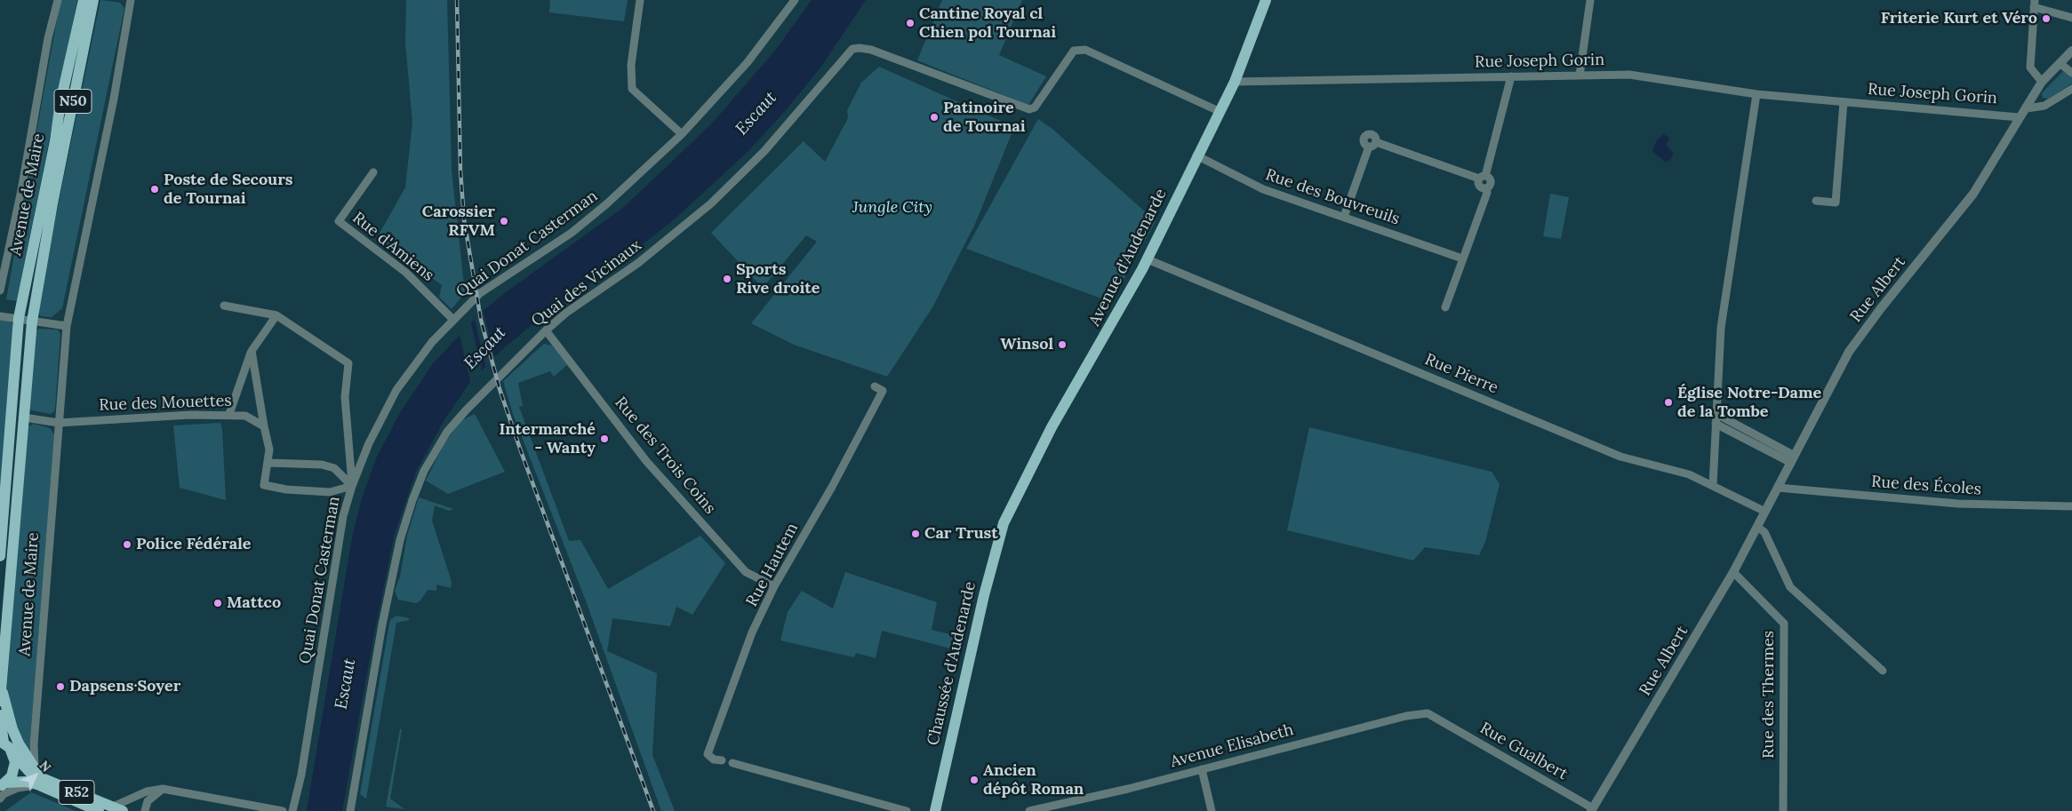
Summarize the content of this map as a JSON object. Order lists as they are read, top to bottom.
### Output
{
  "streets": {
    "main road": [
      "N50",
      "Avenue de Maire",
      "Avenue d'Audenarde",
      "Chaussée d'Audenarde",
      "R52"
    ],
    "street": [
      "Rue Joseph Gorin",
      "Rue des Bouvreuils",
      "Quai Donat Casterman",
      "Rue d'Amiens",
      "Quai des Vicinaux",
      "Rue Albert",
      "Rue Pierre",
      "Rue des Mouettes",
      "Rue des Trois Coins",
      "Rue des Écoles",
      "Rue Hautem",
      "Rue des Thermes",
      "Avenue Elisabeth",
      "Rue Gualbert"
    ]
  },
  "crossings": [
    ["Rue Joseph Gorin", "Avenue d'Audenarde"],
    ["Rue Joseph Gorin", "Rue Albert"],
    ["Avenue de Maire", "Rue des Mouettes"],
    ["Avenue de Maire", "R52"],
    ["Rue des Bouvreuils", "Avenue d'Audenarde"],
    ["Quai Donat Casterman", "Rue d'Amiens"],
    ["Avenue d'Audenarde", "Quai des Vicinaux"],
    ["Avenue d'Audenarde", "Rue Pierre"],
    ["Avenue d'Audenarde", "Chaussée d'Audenarde"],
    ["Quai des Vicinaux", "Rue des Trois Coins"],
    ["Rue Albert", "Rue Pierre"],
    ["Rue Albert", "Rue des Écoles"],
    ["Rue Albert", "Rue des Thermes"],
    ["Rue Albert", "Rue Gualbert"],
    ["Rue des Trois Coins", "Rue Hautem"],
    ["Avenue Elisabeth", "Rue Gualbert"]
  ],
  "water": ["Escaut"],
  "parks": ["Jungle City"],
  "places": [
    "Friterie Kurt et Véro",
    "Cantine Royal cl Chien pol Tournai",
    "Patinoire de Tournai",
    "Poste de Secours de Tournai",
    "Carossier RFVM",
    "Sports Rive droite",
    "Winsol",
    "Église Notre-Dame de la Tombe",
    "Intermarché - Wanty",
    "Car Trust",
    "Police Fédérale",
    "Mattco",
    "Dapsens·Soyer",
    "Ancien dépôt Roman"
  ],
  "north": "top right"
}
